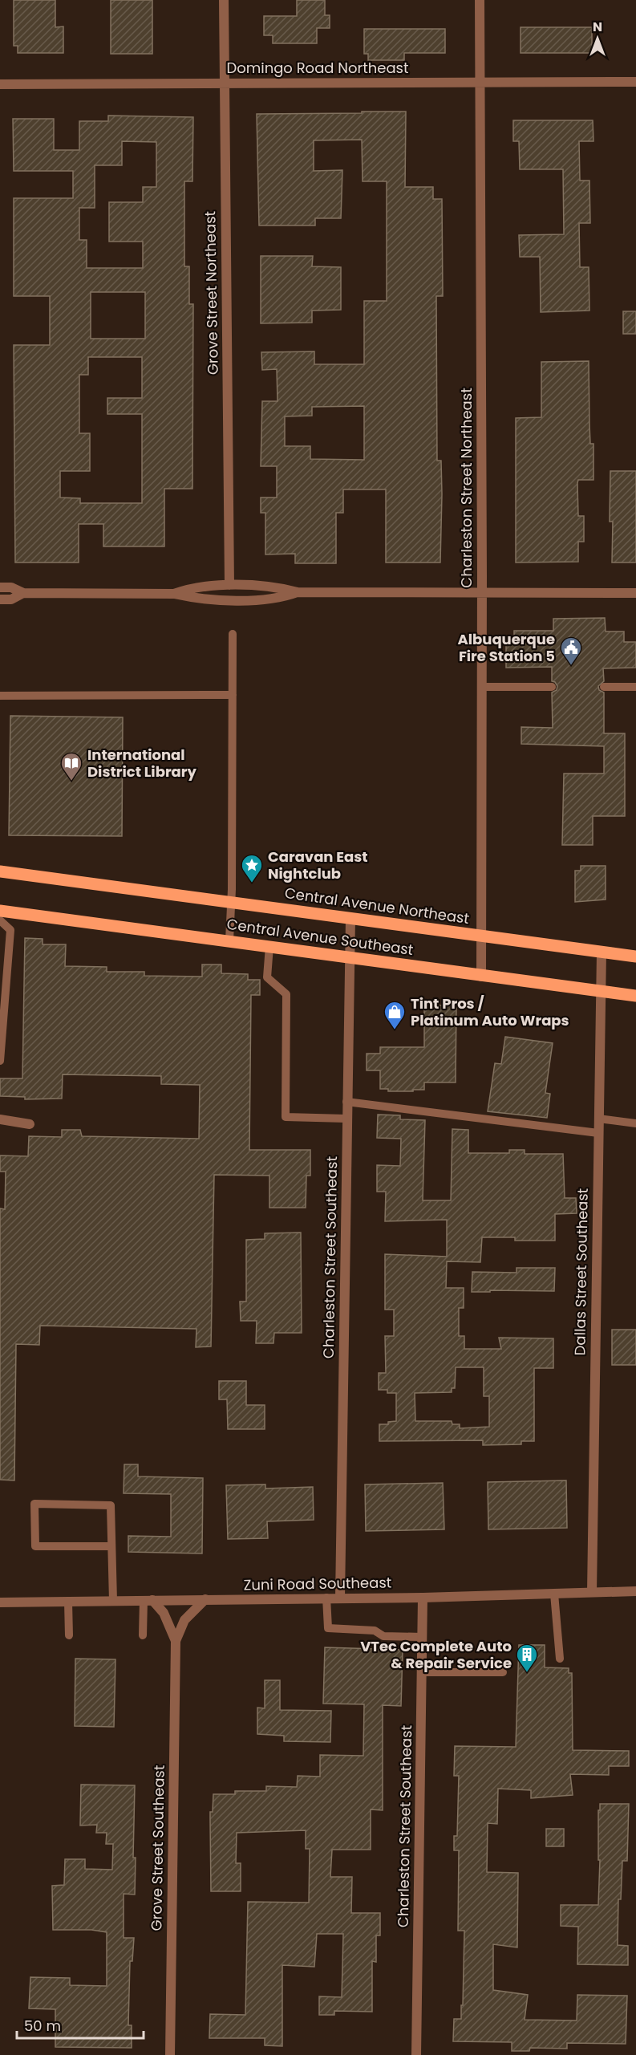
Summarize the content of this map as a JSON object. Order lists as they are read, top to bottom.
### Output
{
  "streets": {
    "main road": ["Central Avenue Northeast", "Central Avenue Southeast"],
    "street": [
      "Domingo Road Northeast",
      "Grove Street Northeast",
      "Charleston Street Northeast",
      "Charleston Street Southeast",
      "Dallas Street Southeast",
      "Zuni Road Southeast",
      "Grove Street Southeast"
    ]
  },
  "crossings": [
    ["Domingo Road Northeast", "Grove Street Northeast"],
    ["Domingo Road Northeast", "Charleston Street Northeast"],
    ["Charleston Street Northeast", "Central Avenue Northeast"],
    ["Charleston Street Northeast", "Central Avenue Southeast"],
    ["Central Avenue Northeast", "Charleston Street Southeast"],
    ["Central Avenue Northeast", "Dallas Street Southeast"],
    ["Central Avenue Southeast", "Charleston Street Southeast"],
    ["Central Avenue Southeast", "Dallas Street Southeast"],
    ["Charleston Street Southeast", "Zuni Road Southeast"],
    ["Dallas Street Southeast", "Zuni Road Southeast"],
    ["Zuni Road Southeast", "Grove Street Southeast"]
  ],
  "places": {
    "public building": ["Albuquerque Fire Station 5"],
    "library": ["International District Library"],
    "place": ["Caravan East Nightclub"],
    "shop": ["Tint Pros / Platinum Auto Wraps"],
    "building": ["VTec Complete Auto & Repair Service"]
  },
  "scale_bar": "50 m",
  "north": "top"
}
